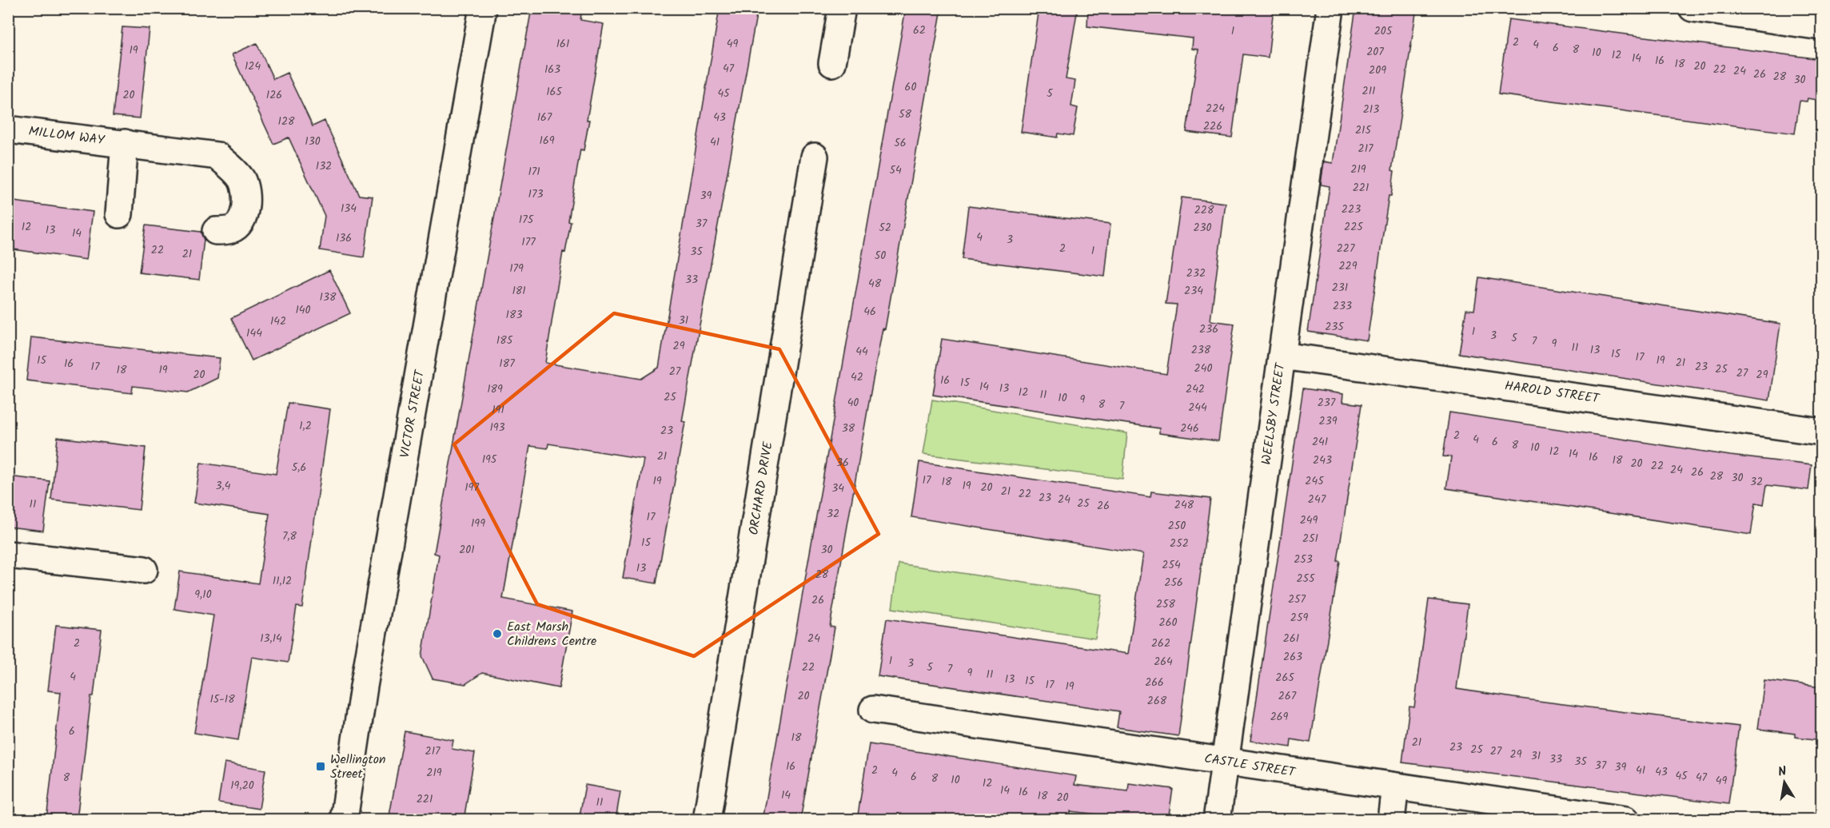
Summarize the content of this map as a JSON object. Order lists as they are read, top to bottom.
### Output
{
  "streets": {
    "street": [
      "MILLOM WAY",
      "HAROLD STREET",
      "VICTOR STREET",
      "WEELSBY STREET",
      "ORCHARD DRIVE",
      "CASTLE STREET"
    ]
  },
  "crossings": [
    ["HAROLD STREET", "WEELSBY STREET"],
    ["WEELSBY STREET", "CASTLE STREET"]
  ],
  "places": {
    "other": ["East Marsh Childrens Centre"],
    "transit": ["Wellington Street"]
  },
  "house_numbers": [
    "62",
    "1",
    "205",
    "2",
    "161",
    "49",
    "4",
    "6",
    "8",
    "19",
    "207",
    "10",
    "12",
    "14",
    "16",
    "18",
    "124",
    "20",
    "47",
    "163",
    "22",
    "209",
    "24",
    "26",
    "28",
    "30",
    "60",
    "211",
    "165",
    "45",
    "5",
    "20",
    "126",
    "224",
    "213",
    "58",
    "167",
    "43",
    "128",
    "226",
    "215",
    "169",
    "130",
    "41",
    "56",
    "217",
    "132",
    "219",
    "54",
    "171",
    "221",
    "173",
    "39",
    "134",
    "223",
    "228",
    "175",
    "37",
    "12",
    "225",
    "52",
    "230",
    "13",
    "14",
    "4",
    "136",
    "3",
    "177",
    "2",
    "227",
    "22",
    "1",
    "35",
    "21",
    "50",
    "229",
    "179",
    "232",
    "33",
    "48",
    "231",
    "181",
    "234",
    "138",
    "233",
    "140",
    "46",
    "183",
    "31",
    "142",
    "235",
    "236",
    "1",
    "144",
    "3",
    "5",
    "185",
    "7",
    "9",
    "29",
    "11",
    "238",
    "13",
    "44",
    "15",
    "17",
    "15",
    "19",
    "21",
    "16",
    "187",
    "17",
    "23",
    "240",
    "25",
    "18",
    "19",
    "27",
    "27",
    "20",
    "29",
    "42",
    "16",
    "15",
    "14",
    "13",
    "189",
    "242",
    "12",
    "11",
    "25",
    "10",
    "9",
    "40",
    "237",
    "8",
    "7",
    "244",
    "191",
    "239",
    "1,2",
    "193",
    "38",
    "246",
    "23",
    "2",
    "4",
    "241",
    "6",
    "8",
    "10",
    "12",
    "14",
    "21",
    "16",
    "195",
    "243",
    "18",
    "36",
    "20",
    "22",
    "5,6",
    "24",
    "26",
    "28",
    "30",
    "17",
    "19",
    "245",
    "18",
    "32",
    "3,4",
    "19",
    "197",
    "20",
    "34",
    "21",
    "22",
    "23",
    "24",
    "247",
    "25",
    "11",
    "248",
    "26",
    "32",
    "17",
    "249",
    "199",
    "250",
    "7,8",
    "251",
    "15",
    "252",
    "201",
    "30",
    "253",
    "254",
    "13",
    "28",
    "255",
    "11,12",
    "256",
    "9,10",
    "257",
    "26",
    "258",
    "259",
    "260",
    "13,14",
    "24",
    "261",
    "2",
    "262",
    "263",
    "1",
    "264",
    "3",
    "22",
    "5",
    "7",
    "9",
    "11",
    "4",
    "265",
    "13",
    "15",
    "266",
    "17",
    "19",
    "20",
    "267",
    "15-18",
    "268",
    "269",
    "6",
    "18",
    "21",
    "23",
    "25",
    "217",
    "27",
    "29",
    "31",
    "33",
    "35",
    "37",
    "16",
    "39",
    "2",
    "41",
    "43",
    "219",
    "4",
    "45",
    "6",
    "8",
    "47",
    "8",
    "10",
    "49",
    "12",
    "19,20",
    "14",
    "16",
    "14",
    "18",
    "20",
    "221",
    "11"
  ],
  "north": "top"
}
